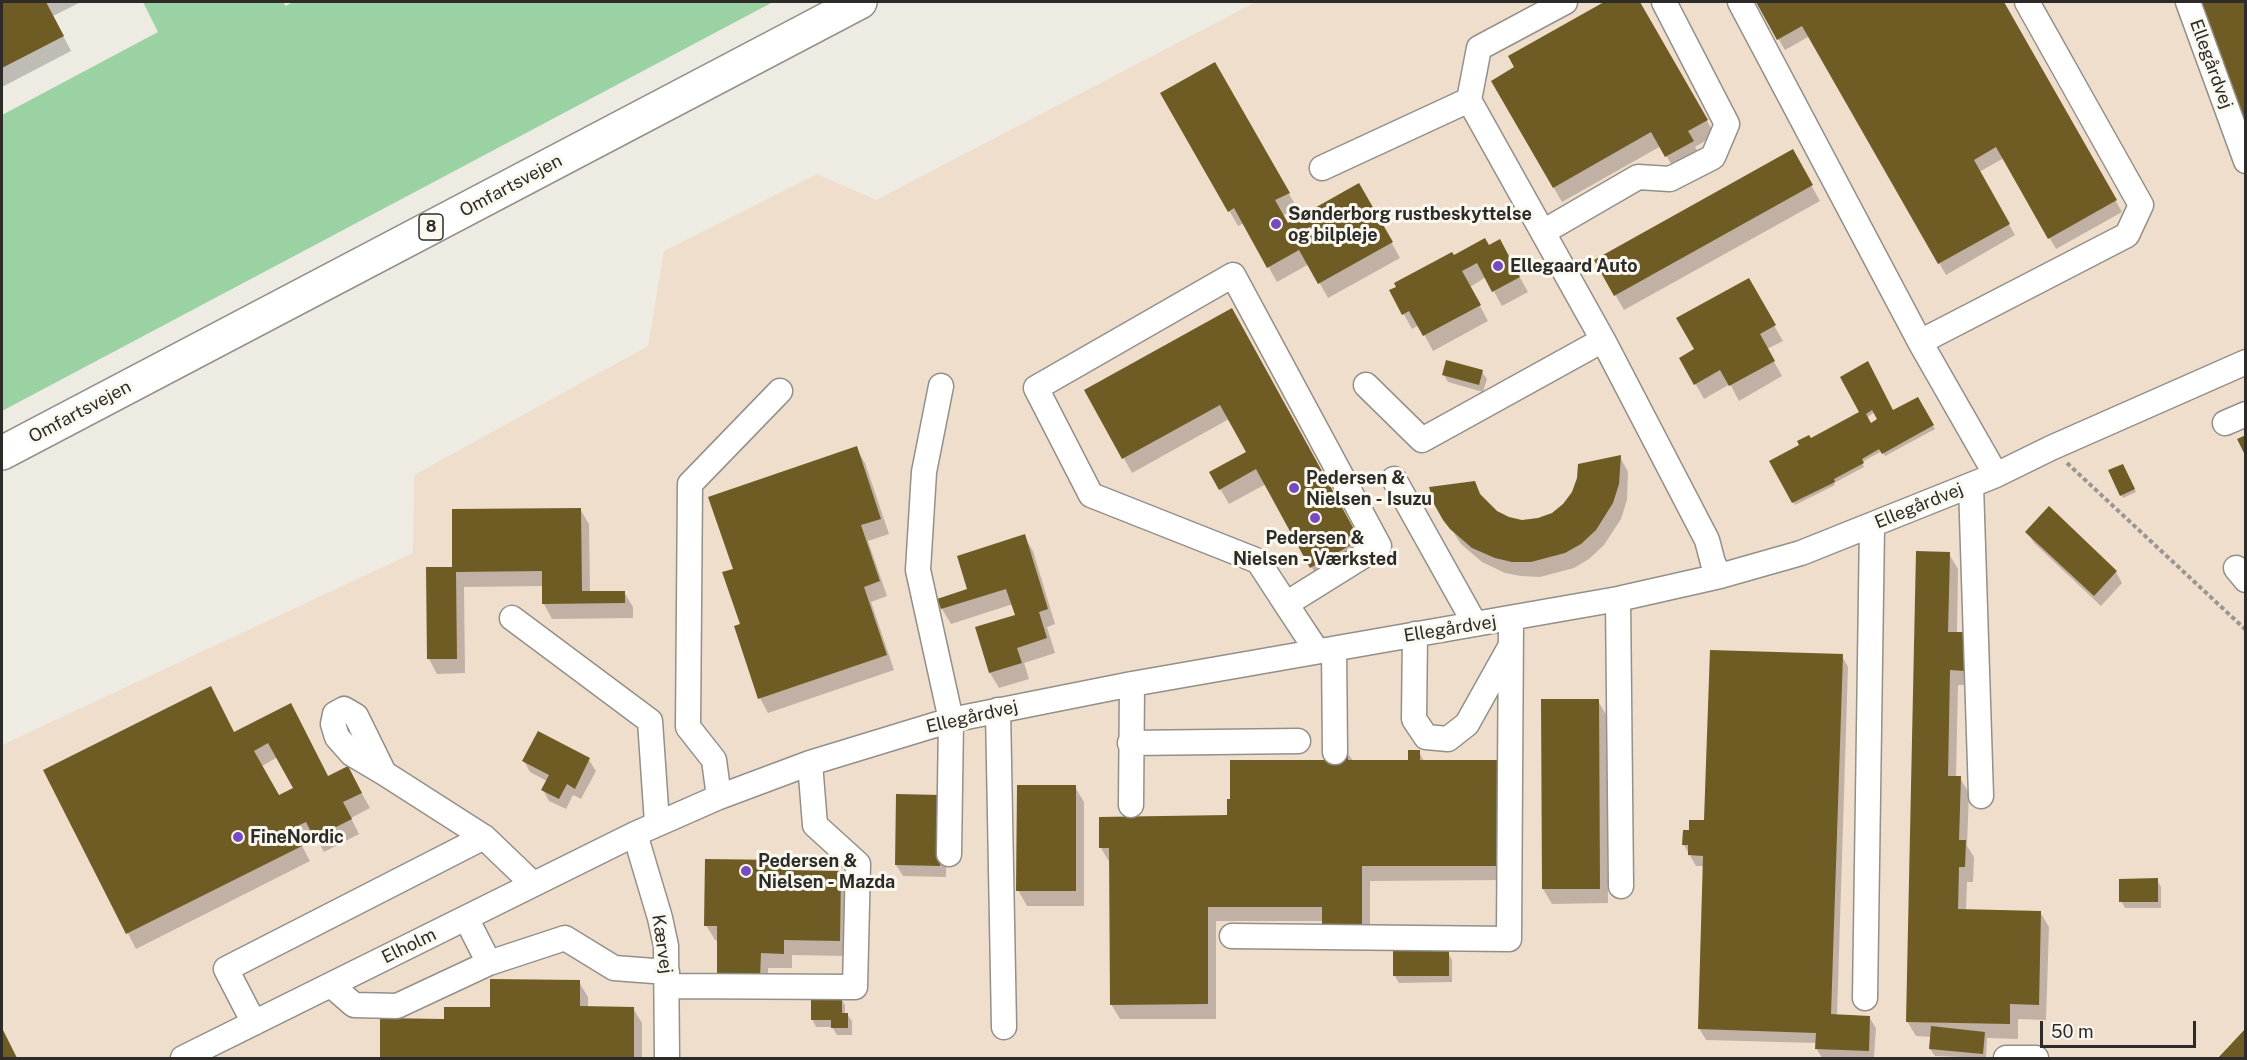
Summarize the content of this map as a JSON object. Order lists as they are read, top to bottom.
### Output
{
  "streets": {
    "highway": ["Omfartsvejen", "8"],
    "street": ["Ellegårdvej", "Kærvej", "Elholm"]
  },
  "crossings": [
    ["Ellegårdvej", "Kærvej"],
    ["Ellegårdvej", "Elholm"],
    ["Kærvej", "Elholm"]
  ],
  "places": [
    "Sønderborg rustbeskyttelse og bilpleje",
    "Ellegaard Auto",
    "Pedersen & Nielsen - Isuzu",
    "Pedersen & Nielsen - Værksted",
    "FineNordic",
    "Pedersen & Nielsen - Mazda"
  ],
  "scale_bar": "50 m"
}
